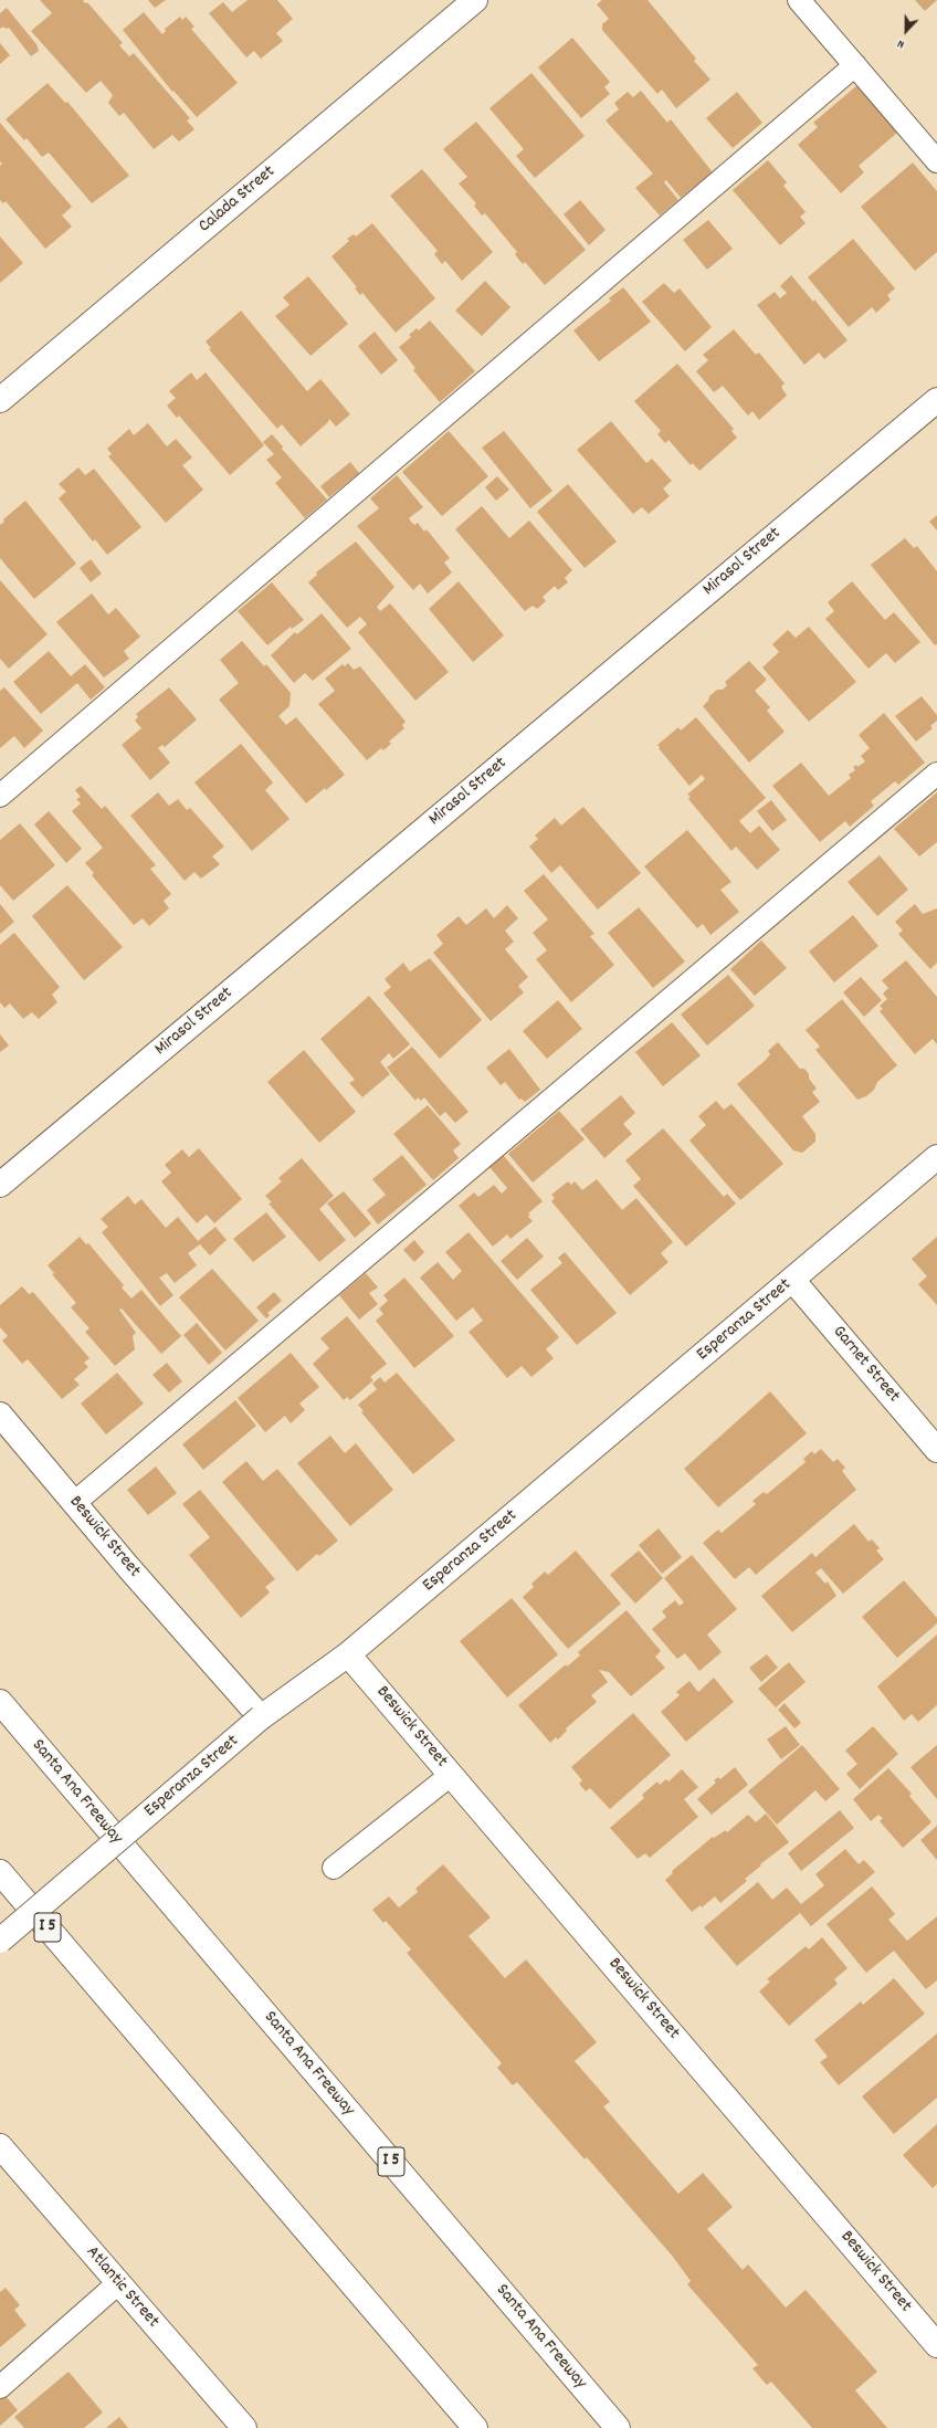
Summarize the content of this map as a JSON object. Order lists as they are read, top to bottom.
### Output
{
  "streets": {
    "main road": [
      "Calada Street",
      "Mirasol Street",
      "Esperanza Street",
      "Garnet Street",
      "Beswick Street",
      "Santa Ana Freeway",
      "I 5",
      "Atlantic Street"
    ]
  },
  "crossings": [
    ["Esperanza Street", "Garnet Street"],
    ["Esperanza Street", "Beswick Street"]
  ],
  "north": "bottom"
}
